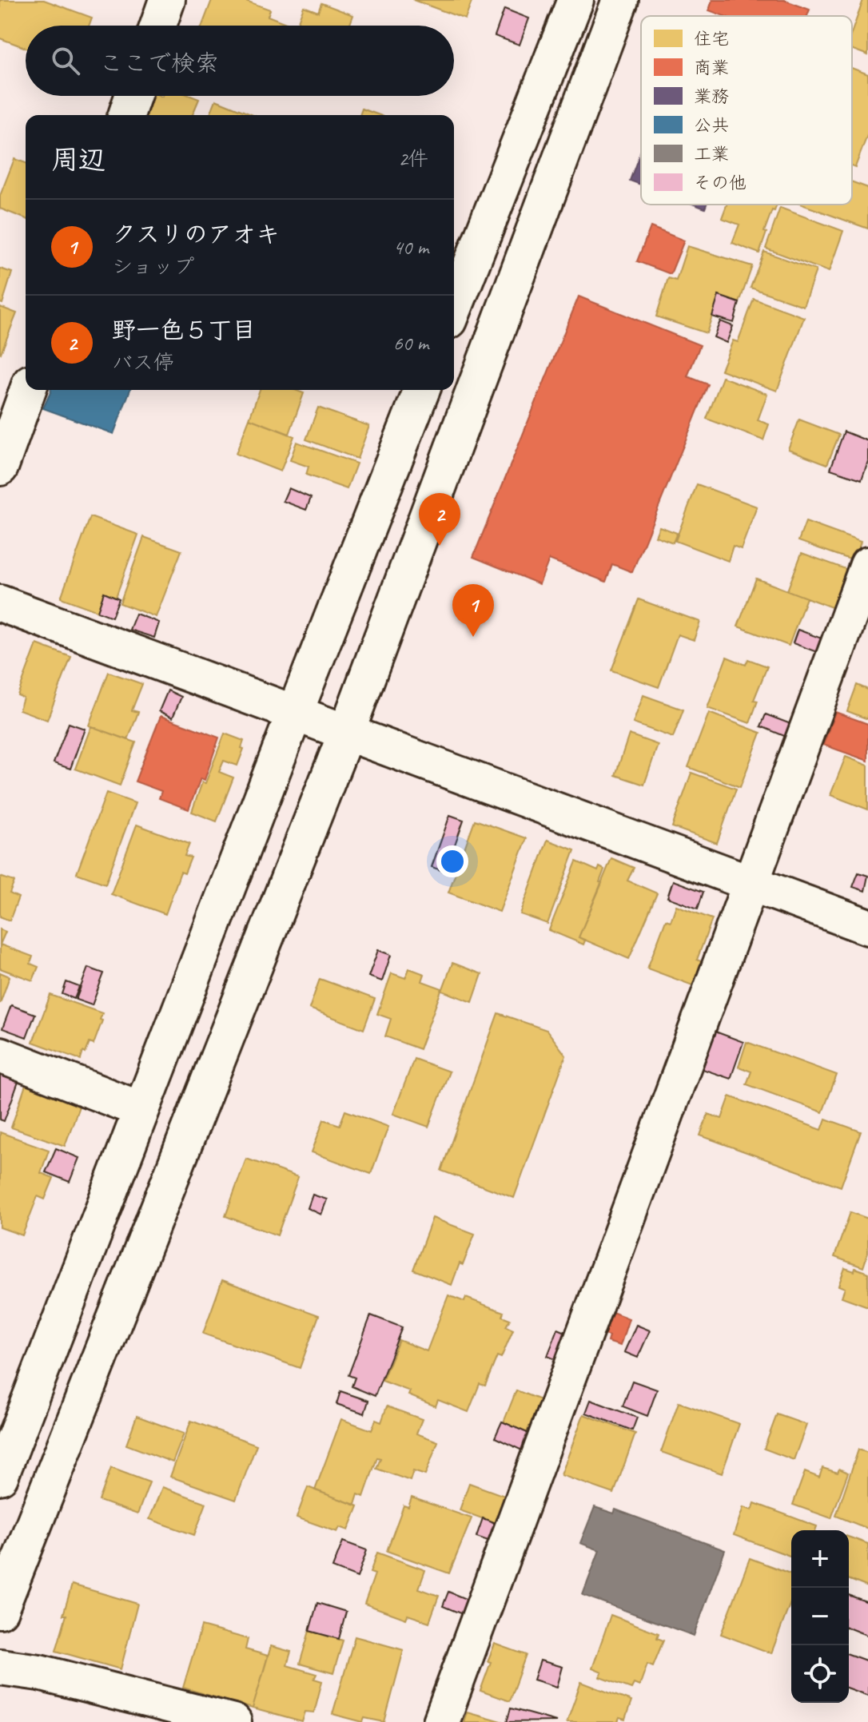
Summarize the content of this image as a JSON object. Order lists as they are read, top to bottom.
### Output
{
  "legend": [
    "住宅",
    "商業",
    "業務",
    "公共",
    "工業",
    "その他"
  ],
  "page": {
    "search": "ここで検索",
    "heading": ["周辺", "2件"],
    "list": [
      {
        "mark": "1",
        "name": "クスリのアオキ",
        "note": "ショップ",
        "value": "40 m"
      },
      {
        "mark": "2",
        "name": "野一色５丁目",
        "note": "バス停",
        "value": "60 m"
      }
    ],
    "pins": ["2", "1"],
    "map_buttons": ["+", "−"]
  }
}
